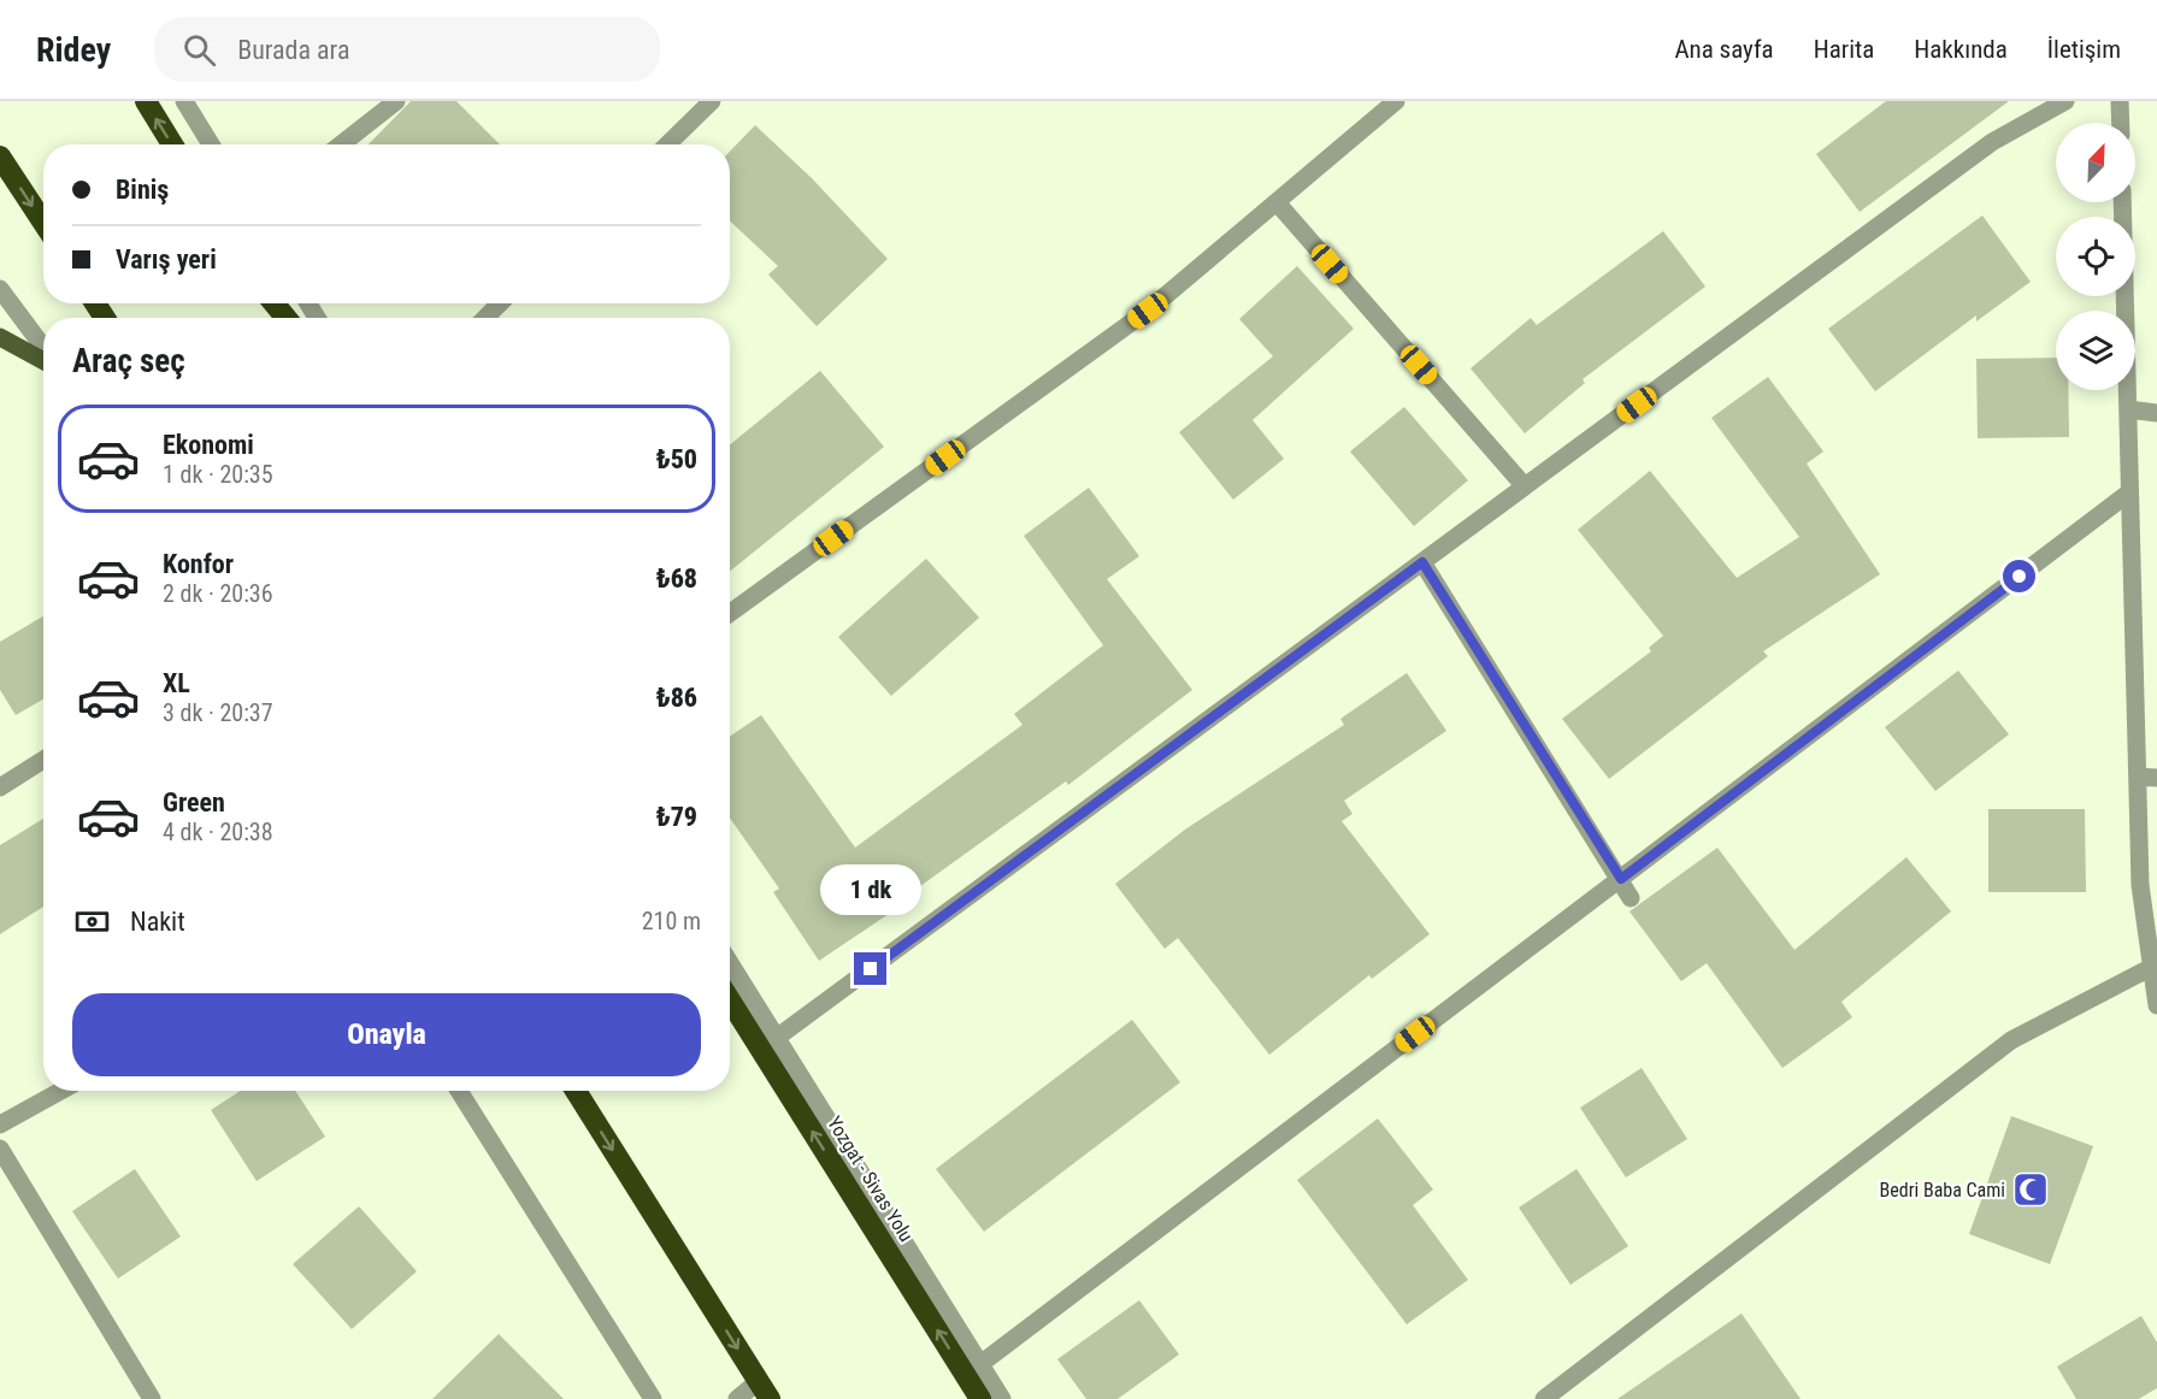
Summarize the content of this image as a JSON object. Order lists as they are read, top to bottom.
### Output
{
  "streets": {
    "highway": ["Yozgat - Sivas Yolu"]
  },
  "places": {
    "mosque": ["Bedri Baba Cami"]
  },
  "north": "top right",
  "page": {
    "header": "Ridey",
    "search": "Burada ara",
    "nav": [
      "Ana sayfa",
      "Harita",
      "Hakkında",
      "İletişim"
    ],
    "banner": ["Biniş", "Varış yeri"],
    "heading": "Araç seç",
    "list": [
      {
        "name": "Ekonomi",
        "note": "1 dk · 20:35",
        "value": "₺50"
      },
      {
        "name": "Konfor",
        "note": "2 dk · 20:36",
        "value": "₺68"
      },
      {
        "name": "XL",
        "note": "3 dk · 20:37",
        "value": "₺86"
      },
      {
        "name": "Green",
        "note": "4 dk · 20:38",
        "value": "₺79"
      }
    ],
    "bubble": "1 dk",
    "pay": ["Nakit", "210 m"],
    "buttons": "Onayla"
  }
}
